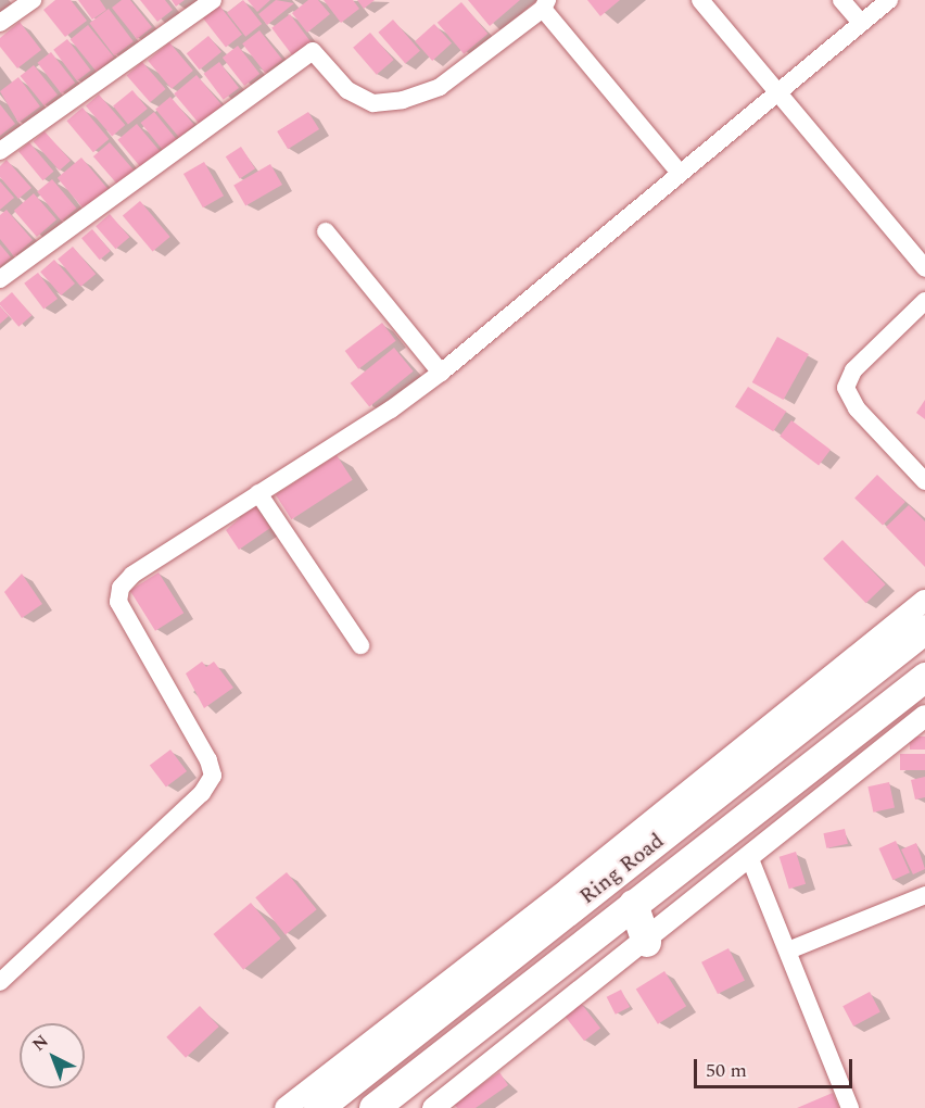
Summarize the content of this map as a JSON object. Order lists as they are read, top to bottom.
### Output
{
  "streets": {
    "highway": ["Ring Road"]
  },
  "scale_bar": "50 m",
  "north": "top left"
}
